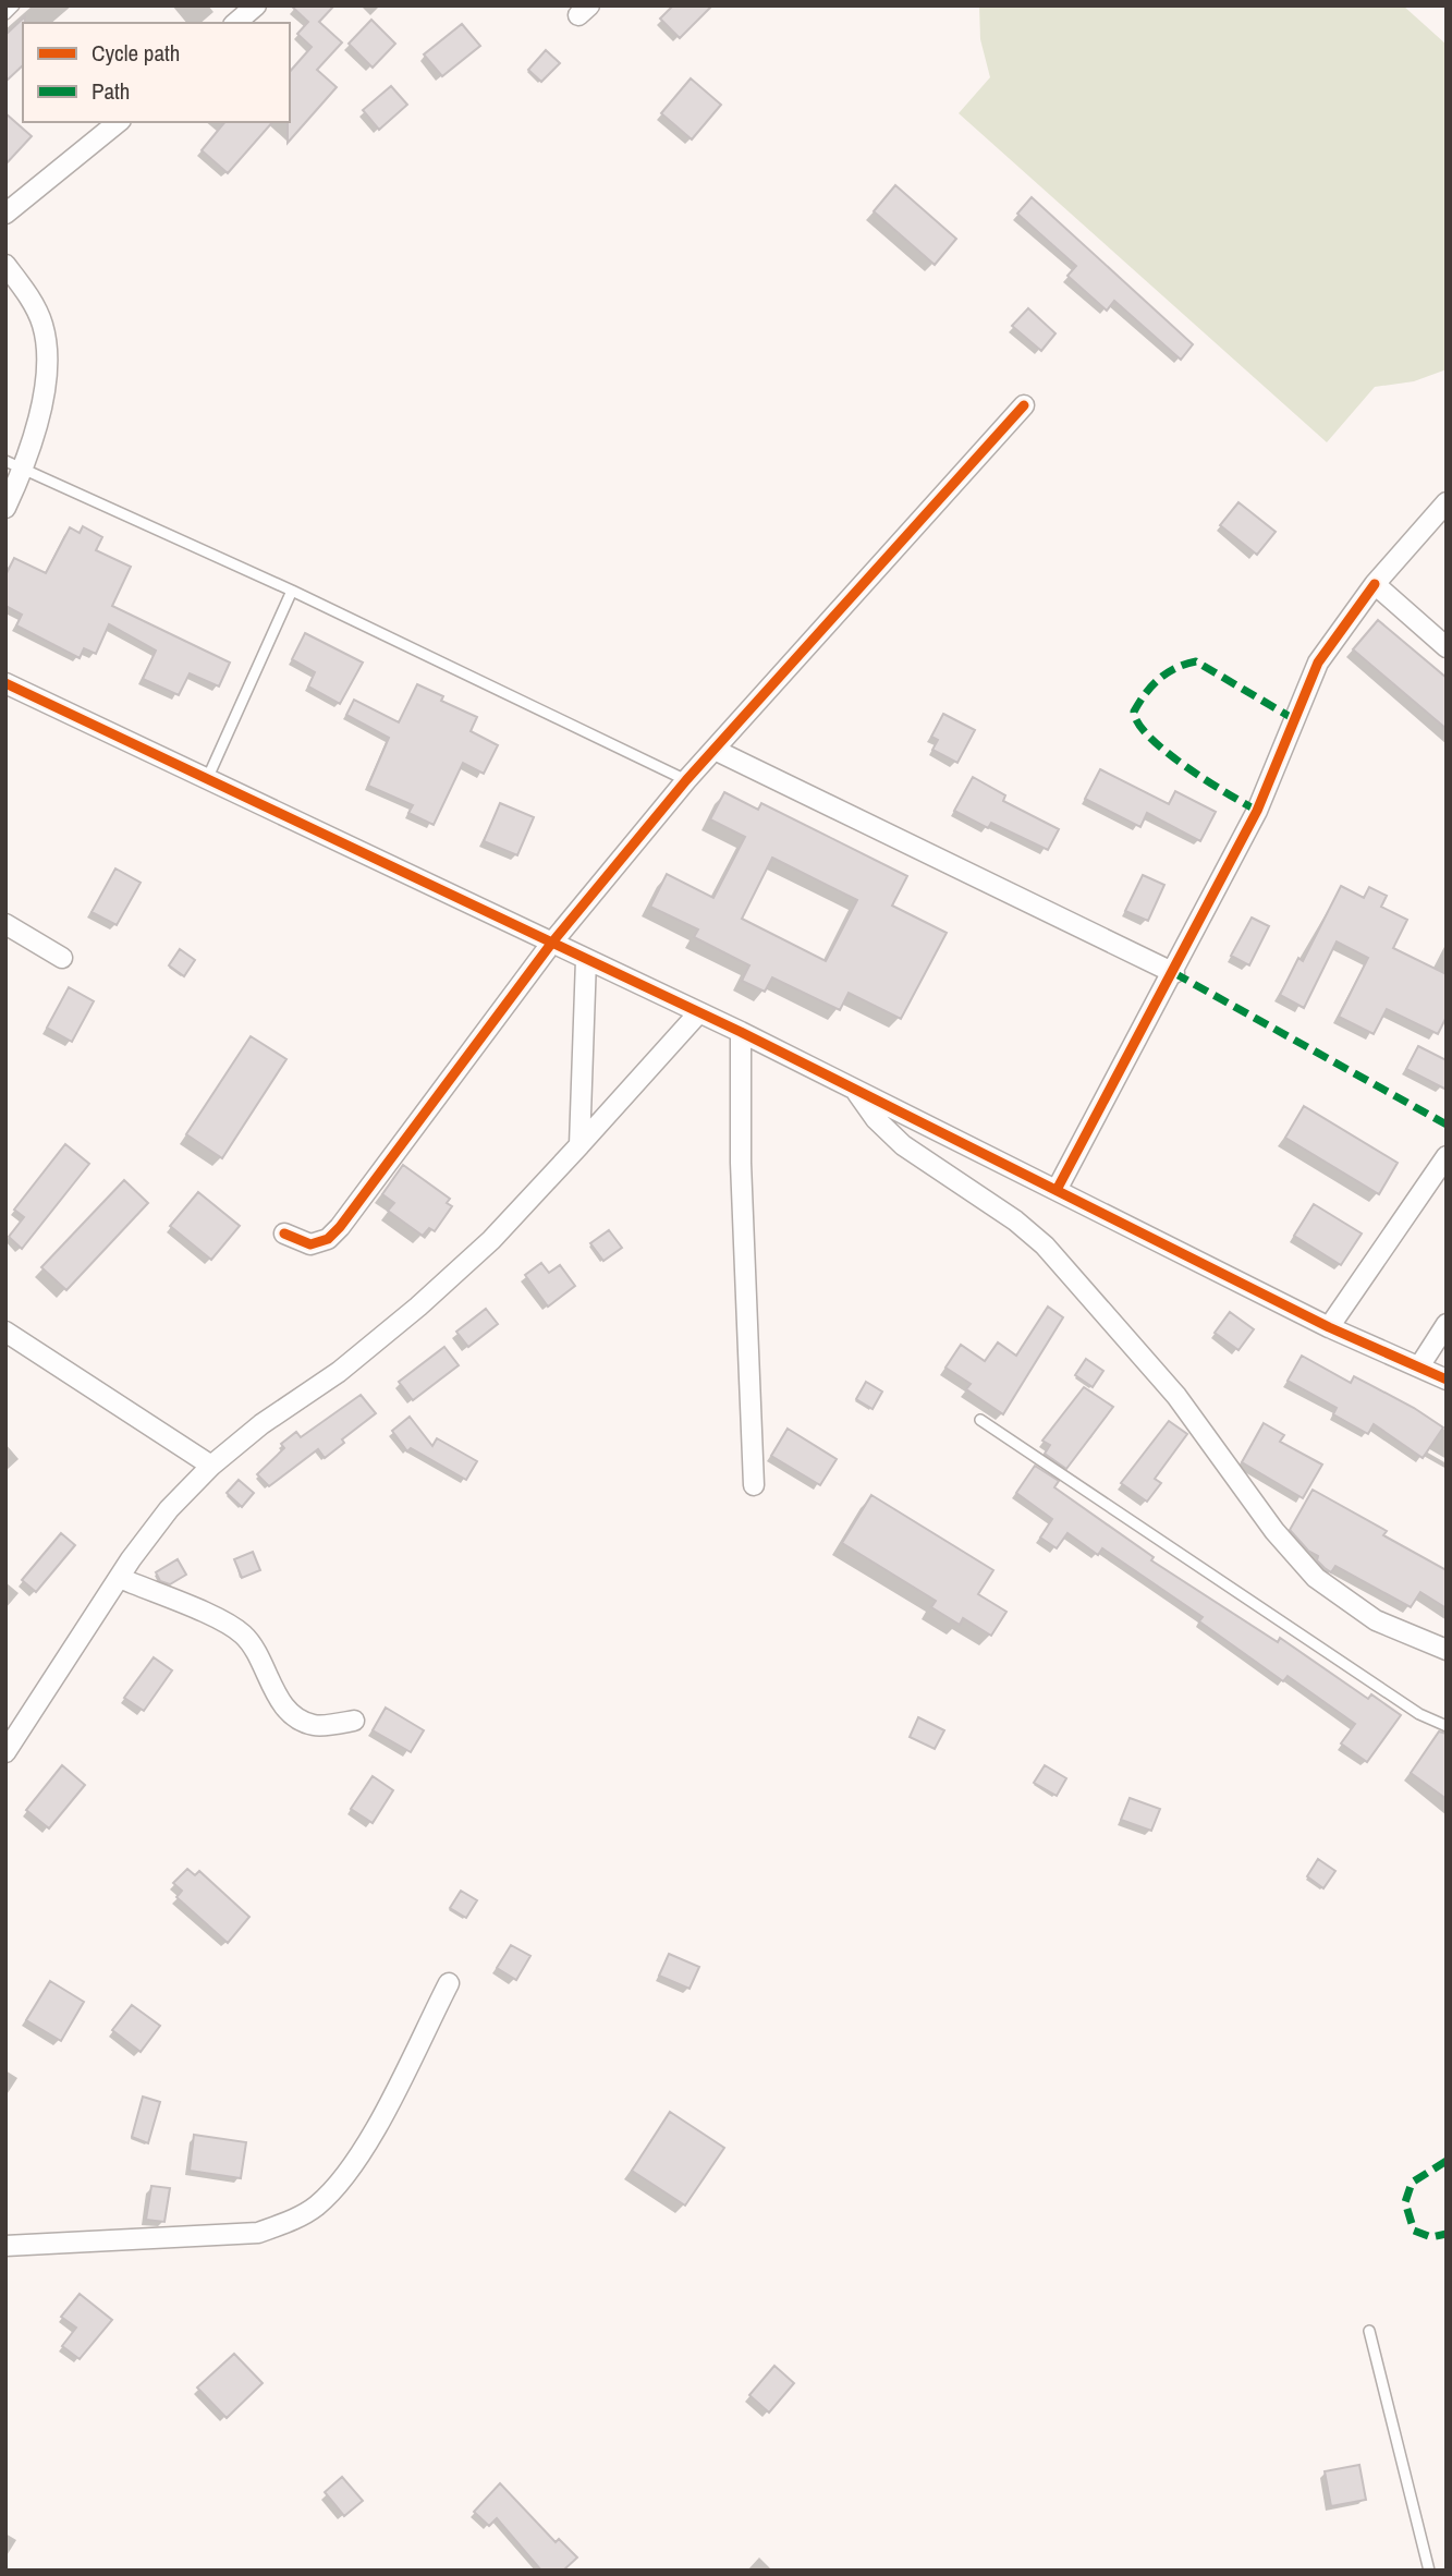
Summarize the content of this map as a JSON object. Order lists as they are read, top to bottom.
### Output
{
  "legend": ["Cycle path", "Path"]
}
